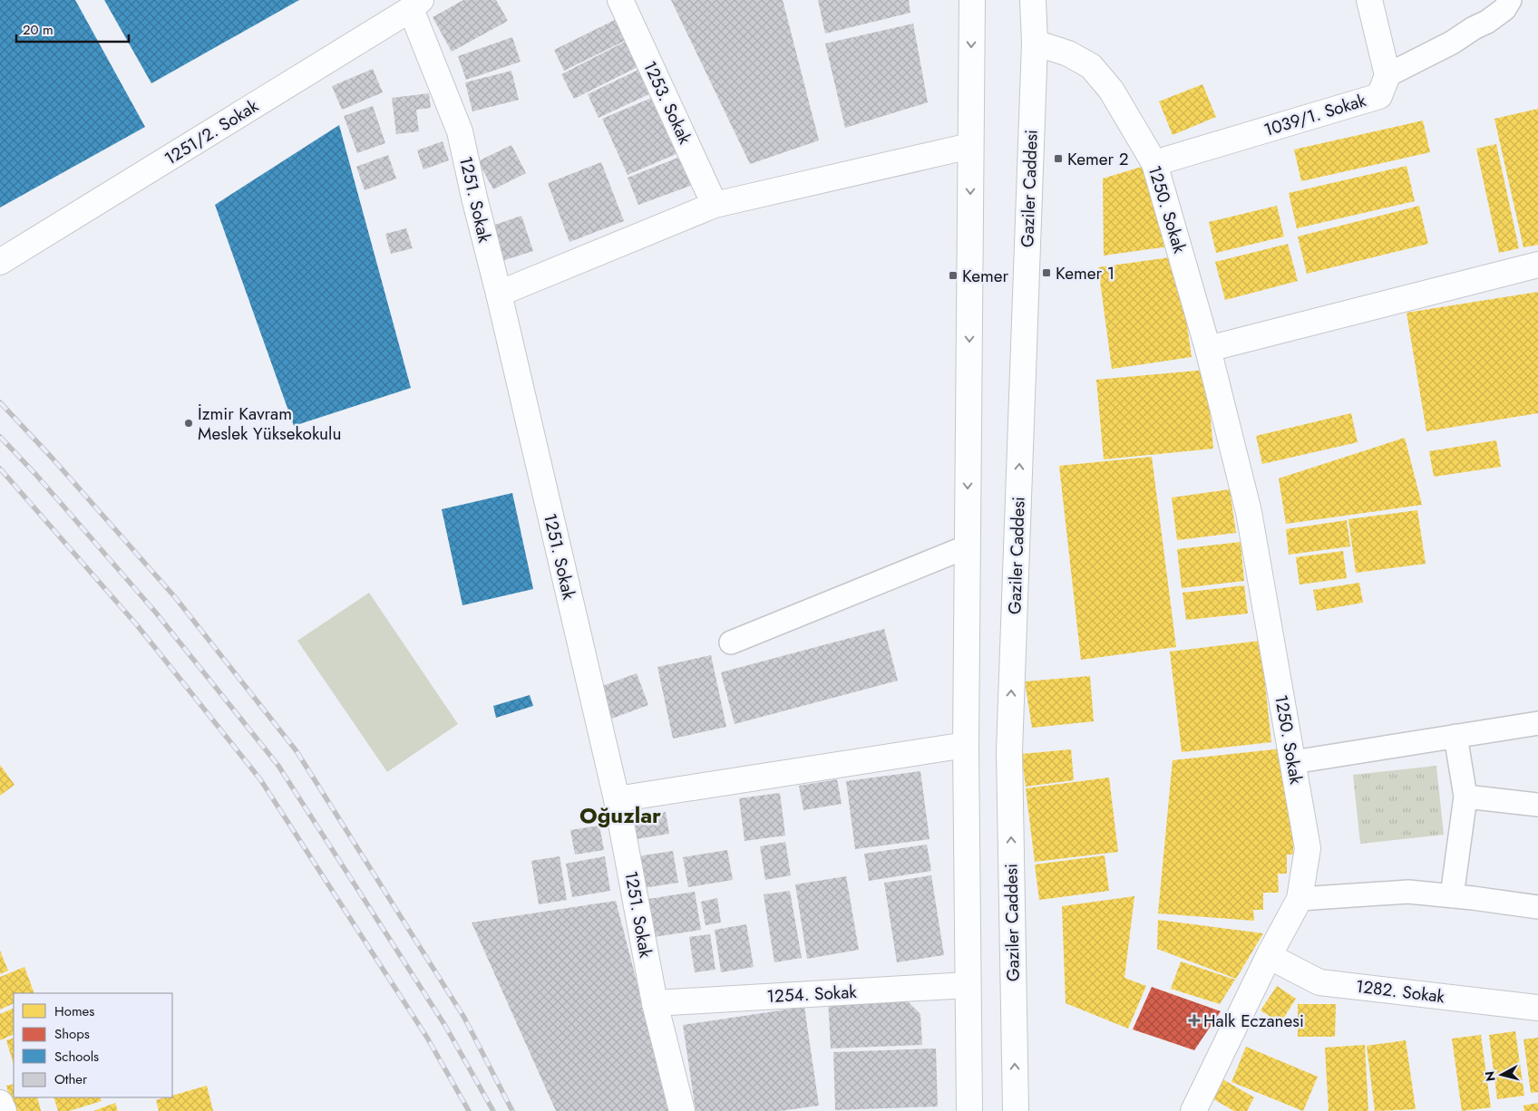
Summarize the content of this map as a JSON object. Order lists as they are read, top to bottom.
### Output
{
  "streets": {
    "street": [
      "1253. Sokak",
      "1039/1. Sokak",
      "1251/2. Sokak",
      "Gaziler Caddesi",
      "1251. Sokak",
      "1250. Sokak",
      "1282. Sokak",
      "1254. Sokak"
    ]
  },
  "crossings": [
    ["1039/1. Sokak", "1250. Sokak"],
    ["1251/2. Sokak", "1251. Sokak"],
    ["Gaziler Caddesi", "1250. Sokak"],
    ["1251. Sokak", "1254. Sokak"],
    ["1250. Sokak", "1282. Sokak"]
  ],
  "districts": ["Oğuzlar"],
  "places": {
    "transit": ["Kemer 2", "Kemer 1", "Kemer"],
    "other": ["İzmir Kavram Meslek Yüksekokulu"],
    "health": ["Halk Eczanesi"]
  },
  "legend": [
    "Homes",
    "Shops",
    "Schools",
    "Other"
  ],
  "scale_bar": "20 m",
  "north": "left"
}
